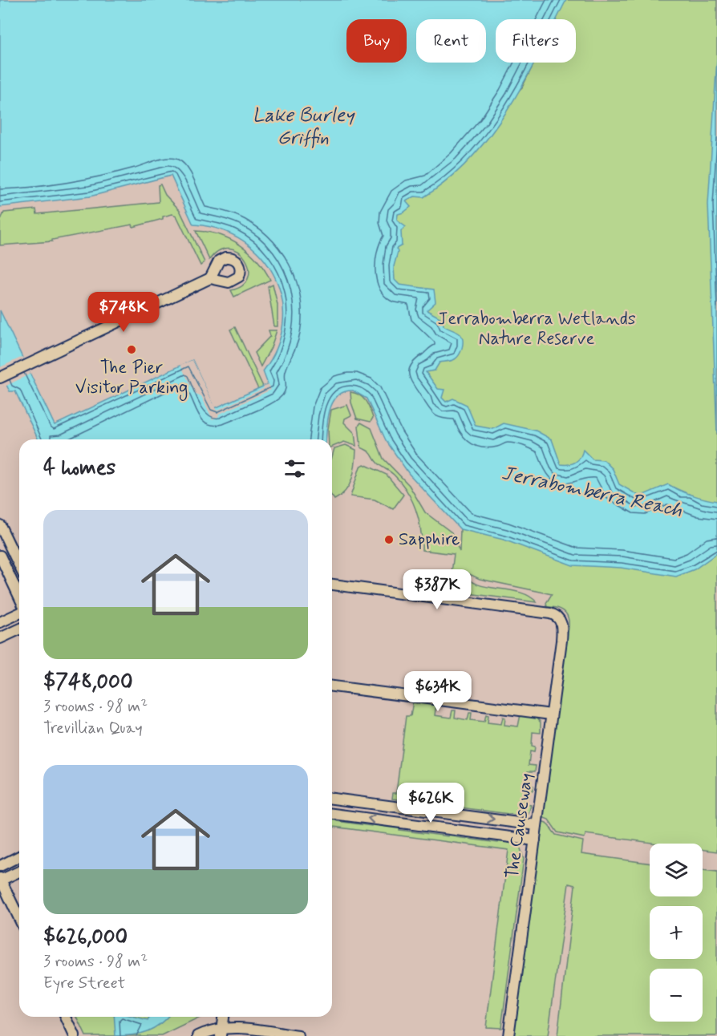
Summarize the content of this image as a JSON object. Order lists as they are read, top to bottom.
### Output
{
  "streets": {
    "street": ["The Causeway"]
  },
  "water": ["Lake Burley Griffin", "Jerrabomberra Reach"],
  "parks": ["Jerrabomberra Wetlands Nature Reserve"],
  "places": ["The Pier Visitor Parking", "Sapphire"],
  "page": {
    "chip": ["Buy", "Rent", "Filters"],
    "price": [
      "$748K",
      "$387K",
      "$634K",
      "$626K"
    ],
    "heading": "4 homes",
    "list": [
      {
        "name": "$748,000",
        "note": "3 rooms · 98 m² · Trevillian Quay"
      },
      {
        "name": "$626,000",
        "note": "3 rooms · 98 m² · Eyre Street"
      }
    ],
    "map_buttons": ["+", "−"]
  }
}
